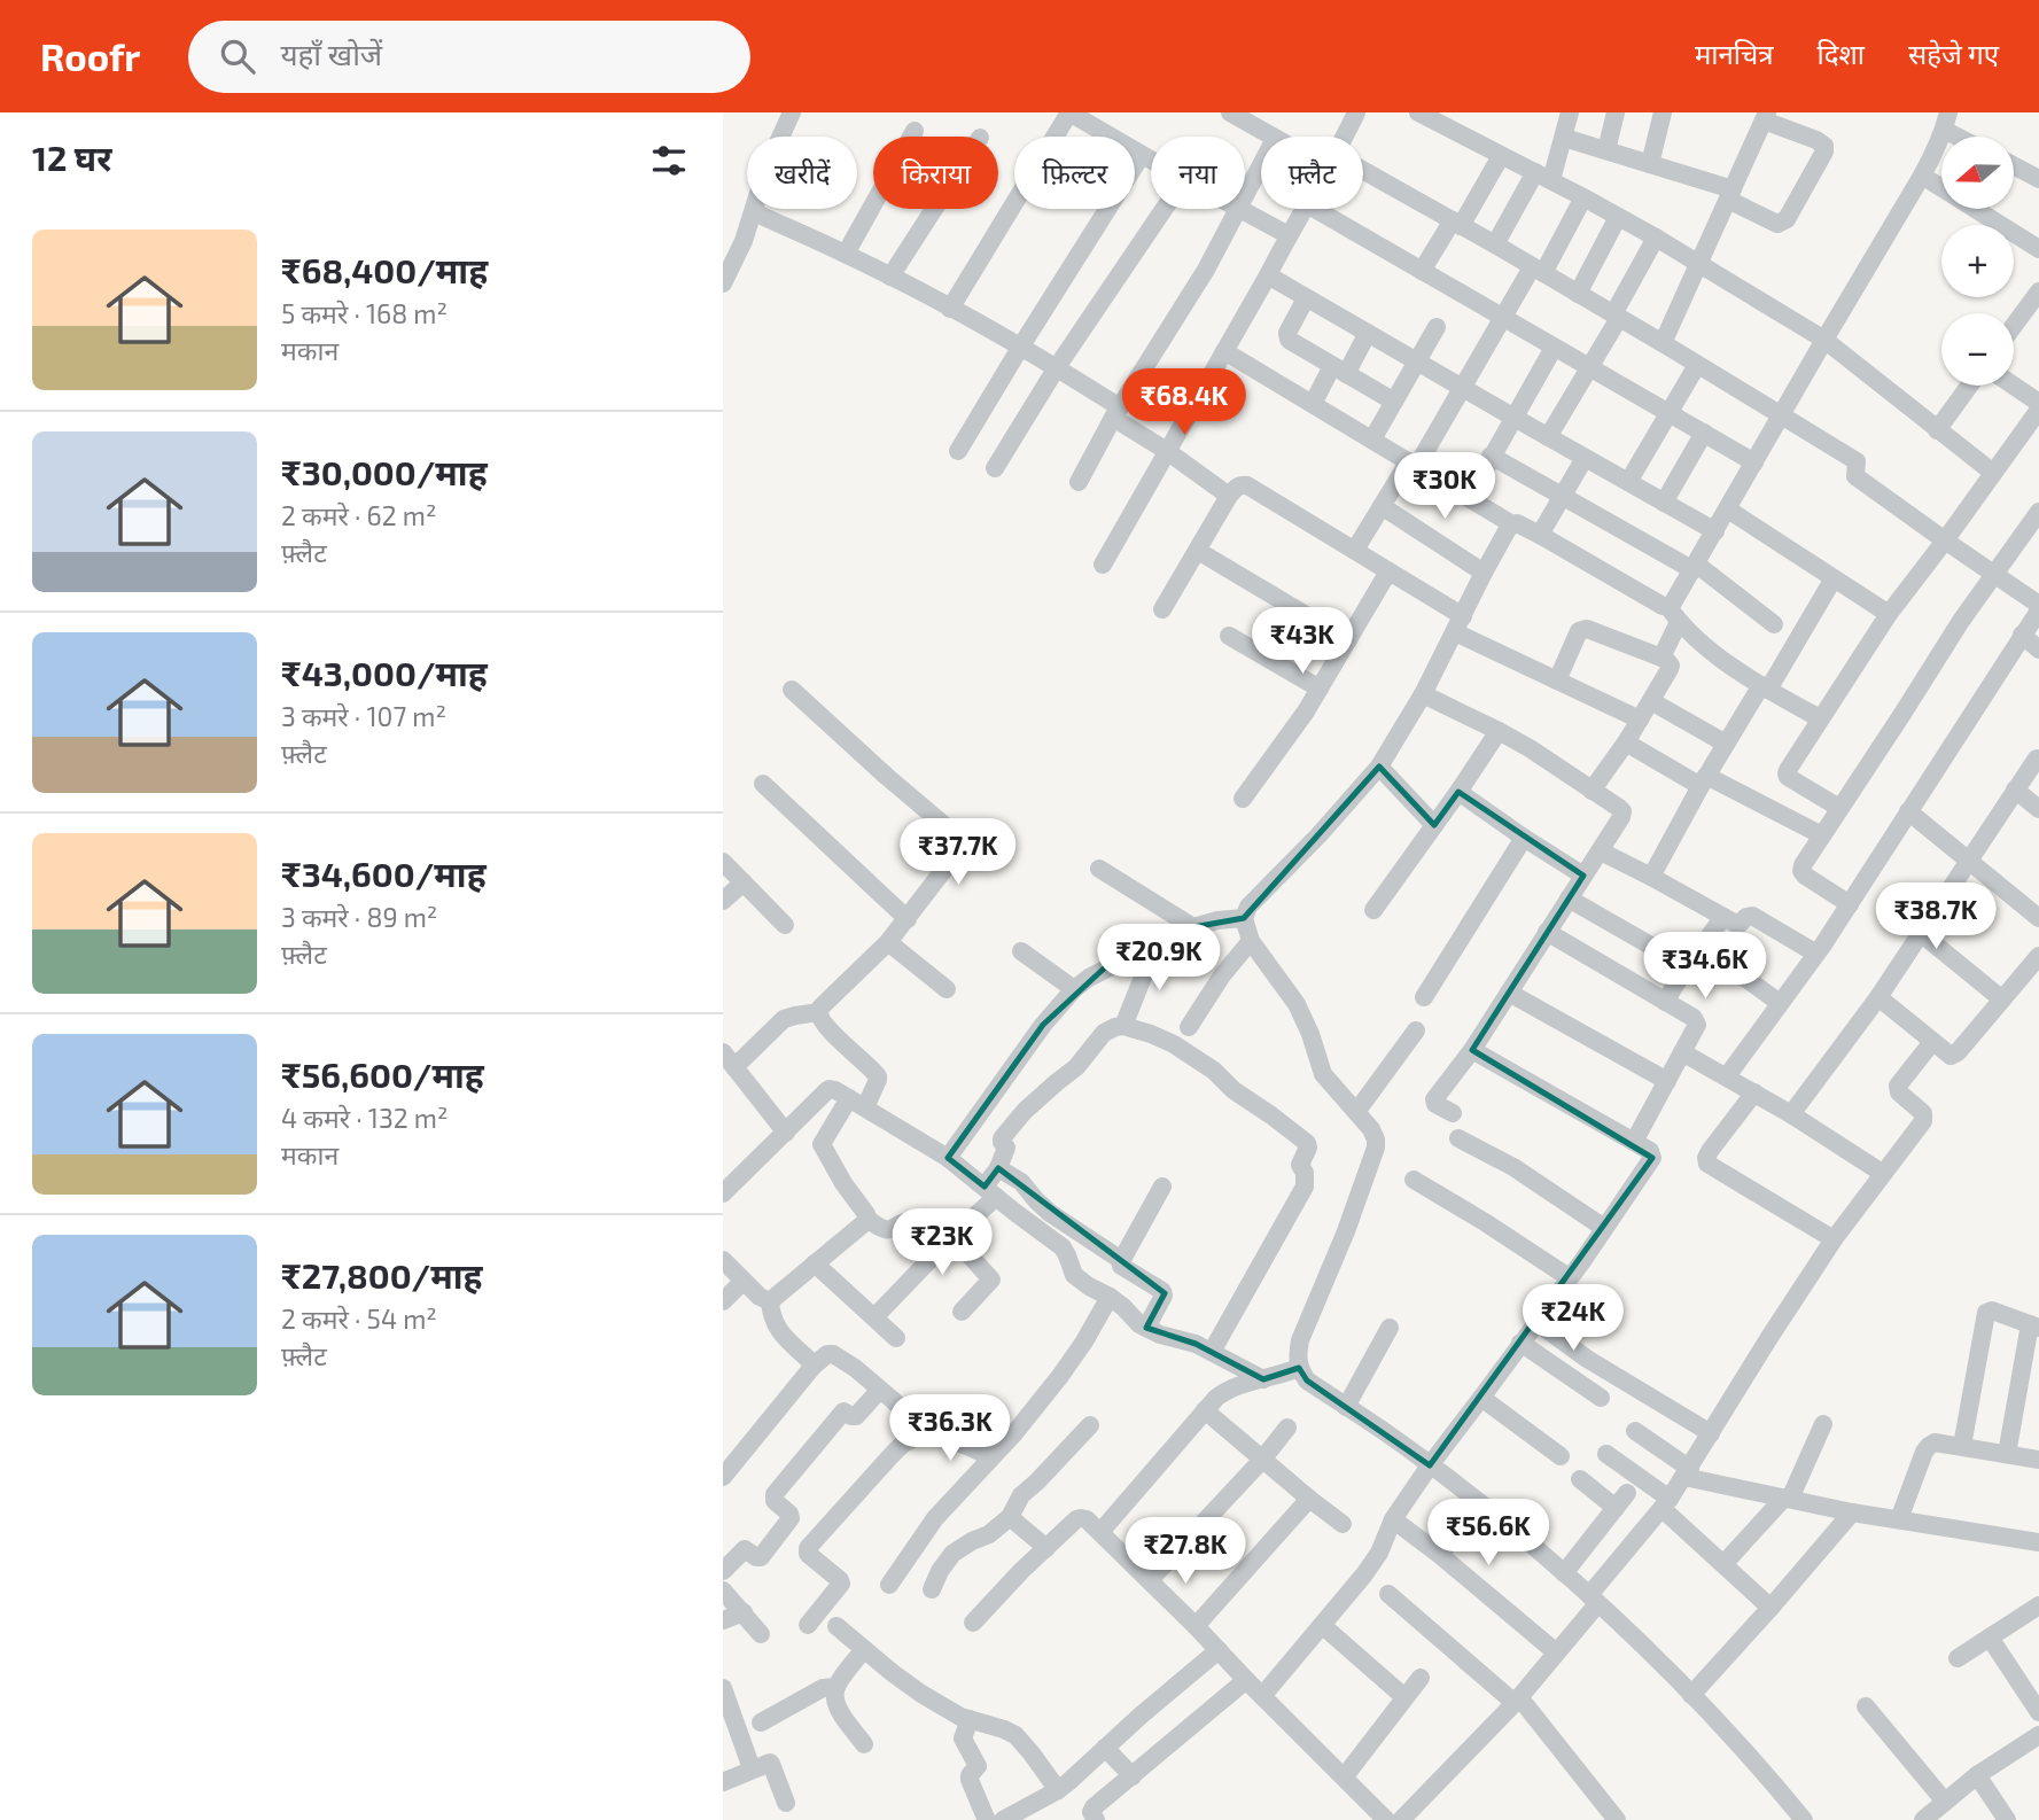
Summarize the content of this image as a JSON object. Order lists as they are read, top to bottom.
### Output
{
  "north": "left",
  "page": {
    "header": "Roofr",
    "search": "यहाँ खोजें",
    "nav": ["मानचित्र", "दिशा", "सहेजे गए"],
    "heading": "12 घर",
    "map_buttons": ["+", "−"],
    "chip": [
      "खरीदें",
      "किराया",
      "फ़िल्टर",
      "नया",
      "फ़्लैट"
    ],
    "list": [
      {
        "name": "₹68,400/माह",
        "note": "5 कमरे · 168 m² · मकान"
      },
      {
        "name": "₹30,000/माह",
        "note": "2 कमरे · 62 m² · फ़्लैट"
      },
      {
        "name": "₹43,000/माह",
        "note": "3 कमरे · 107 m² · फ़्लैट"
      },
      {
        "name": "₹34,600/माह",
        "note": "3 कमरे · 89 m² · फ़्लैट"
      },
      {
        "name": "₹56,600/माह",
        "note": "4 कमरे · 132 m² · मकान"
      },
      {
        "name": "₹27,800/माह",
        "note": "2 कमरे · 54 m² · फ़्लैट"
      }
    ],
    "price": [
      "₹68.4K",
      "₹30K",
      "₹43K",
      "₹37.7K",
      "₹38.7K",
      "₹20.9K",
      "₹34.6K",
      "₹23K",
      "₹24K",
      "₹36.3K",
      "₹56.6K",
      "₹27.8K"
    ]
  }
}
